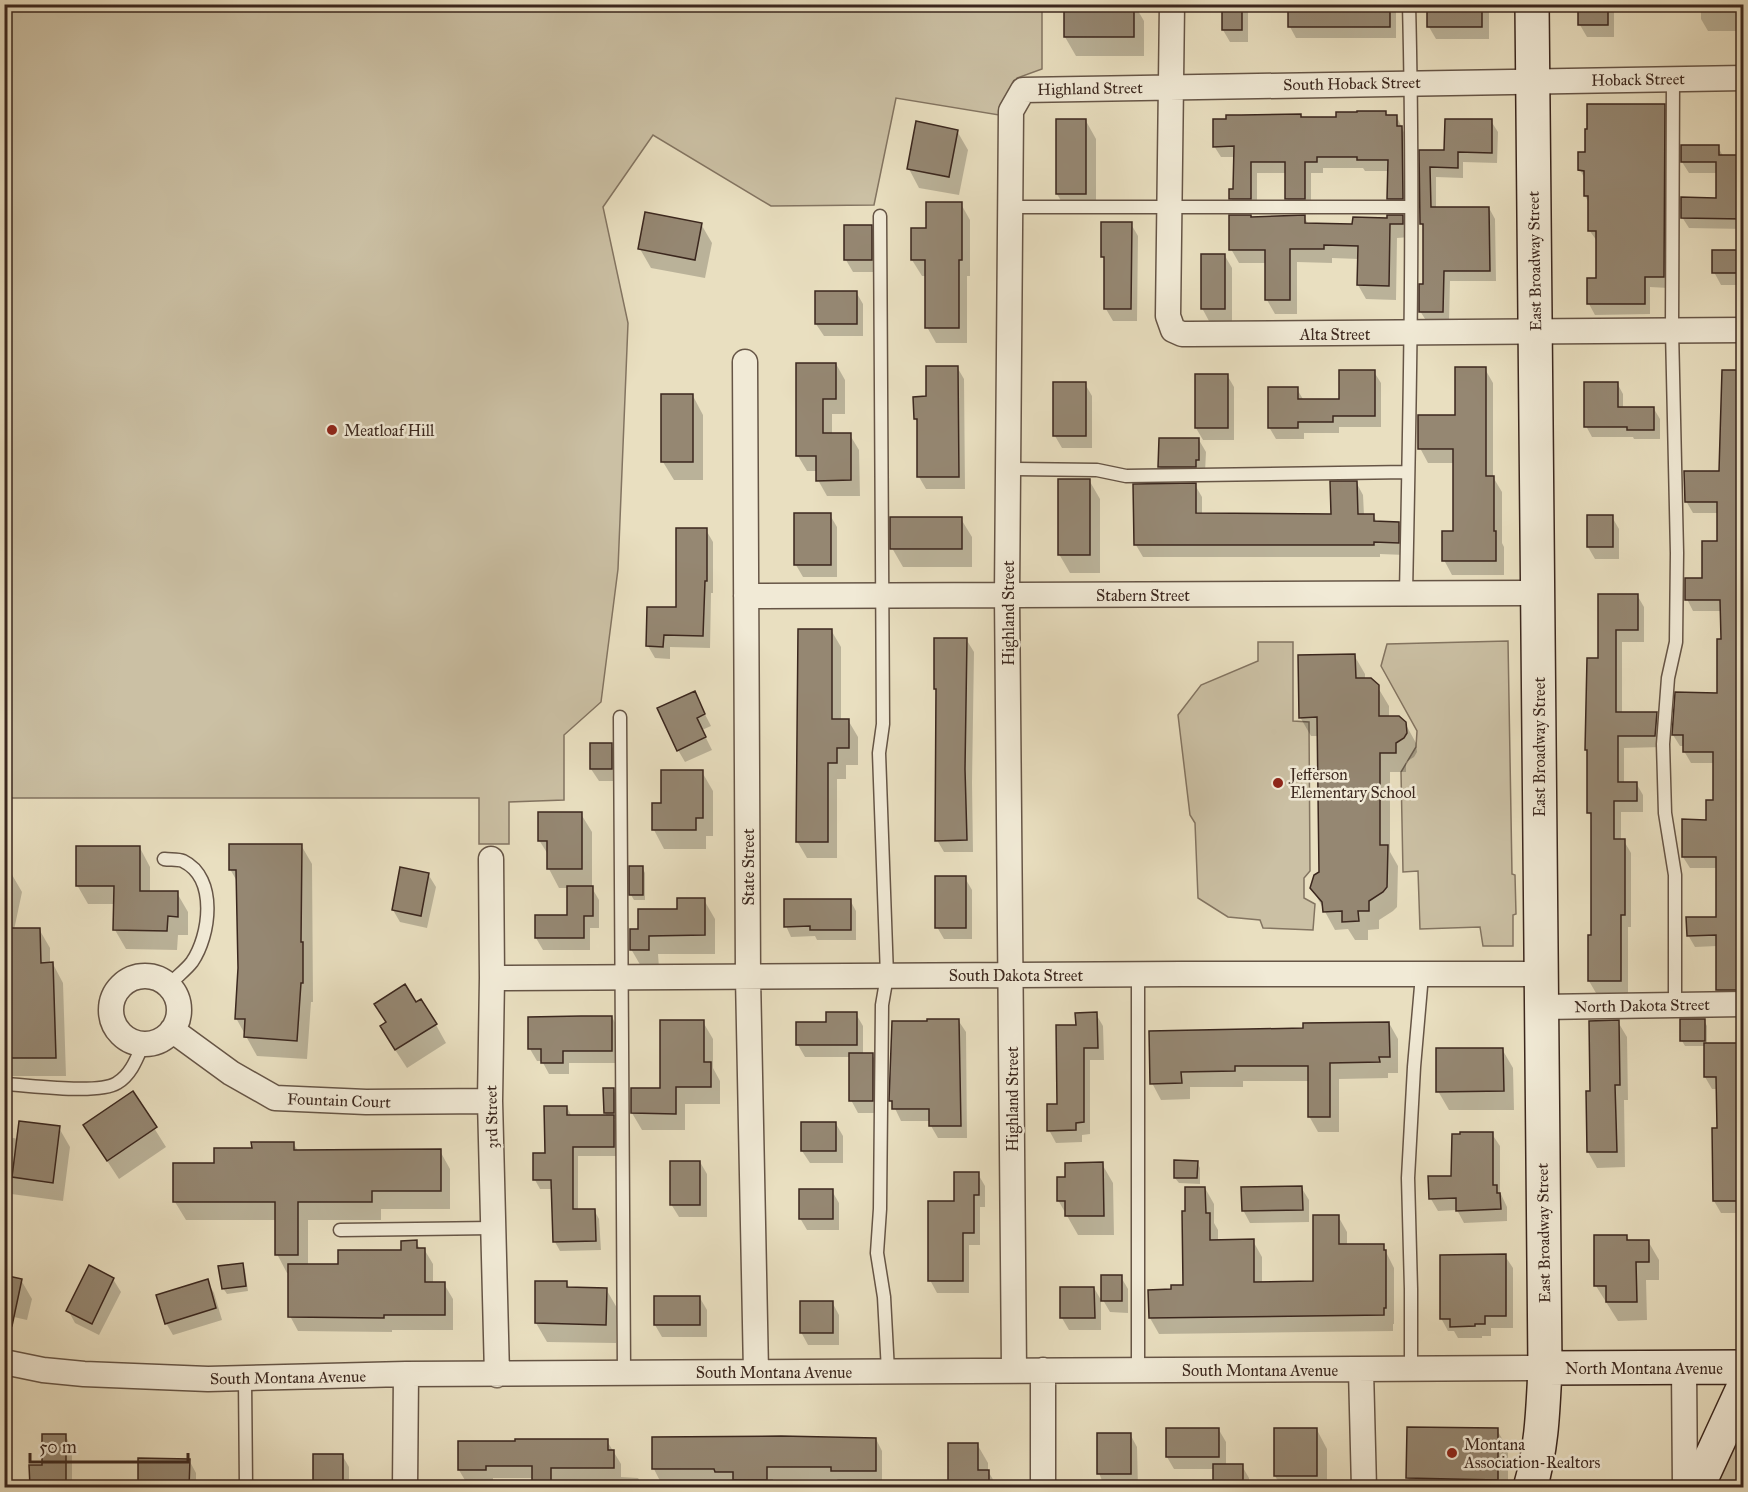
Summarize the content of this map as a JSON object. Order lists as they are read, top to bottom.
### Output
{
  "streets": {
    "street": [
      "Hoback Street",
      "South Hoback Street",
      "Highland Street",
      "East Broadway Street",
      "Alta Street",
      "Stabern Street",
      "State Street",
      "South Dakota Street",
      "North Dakota Street",
      "Fountain Court",
      "3rd Street",
      "North Montana Avenue",
      "South Montana Avenue"
    ]
  },
  "crossings": [
    ["Hoback Street", "South Hoback Street"],
    ["Hoback Street", "East Broadway Street"],
    ["South Hoback Street", "Highland Street"],
    ["South Hoback Street", "East Broadway Street"],
    ["South Hoback Street", "Alta Street"],
    ["Highland Street", "Alta Street"],
    ["Highland Street", "Stabern Street"],
    ["Highland Street", "South Dakota Street"],
    ["Highland Street", "South Montana Avenue"],
    ["East Broadway Street", "Alta Street"],
    ["East Broadway Street", "Stabern Street"],
    ["East Broadway Street", "South Dakota Street"],
    ["East Broadway Street", "North Dakota Street"],
    ["East Broadway Street", "North Montana Avenue"],
    ["East Broadway Street", "South Montana Avenue"],
    ["Stabern Street", "State Street"],
    ["State Street", "South Dakota Street"],
    ["State Street", "South Montana Avenue"],
    ["South Dakota Street", "3rd Street"],
    ["Fountain Court", "3rd Street"],
    ["3rd Street", "South Montana Avenue"],
    ["North Montana Avenue", "South Montana Avenue"]
  ],
  "places": ["Meatloaf Hill", "Jefferson Elementary School", "Montana Association-Realtors"],
  "scale_bar": "50 m"
}
